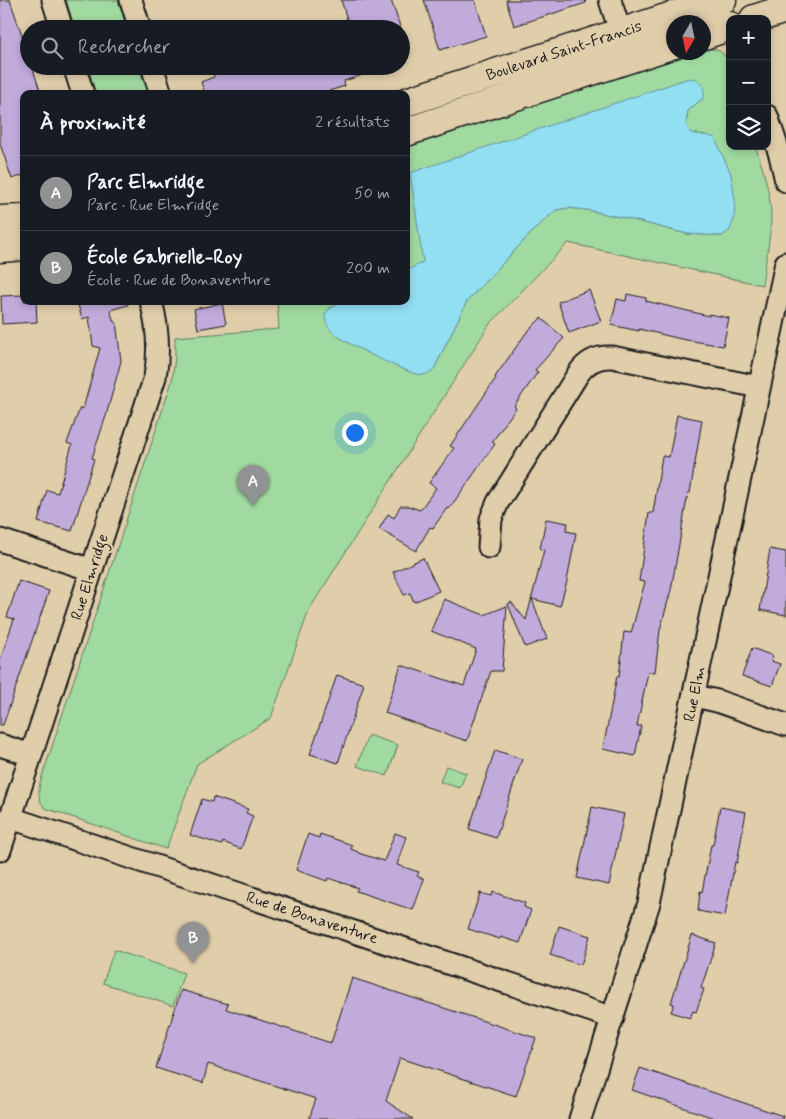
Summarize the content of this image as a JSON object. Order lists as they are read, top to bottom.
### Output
{
  "streets": {
    "street": [
      "Boulevard Saint-Francis",
      "Rue Elmridge",
      "Rue Elm",
      "Rue de Bonaventure"
    ]
  },
  "crossings": [
    ["Rue Elmridge", "Rue de Bonaventure"],
    ["Rue Elm", "Rue de Bonaventure"]
  ],
  "north": "bottom",
  "page": {
    "map_buttons": ["+", "−"],
    "search": "Rechercher",
    "heading": ["À proximité", "2 résultats"],
    "list": [
      {
        "mark": "A",
        "name": "Parc Elmridge",
        "note": "Parc · Rue Elmridge",
        "value": "50 m"
      },
      {
        "mark": "B",
        "name": "École Gabrielle-Roy",
        "note": "École · Rue de Bonaventure",
        "value": "200 m"
      }
    ],
    "pins": ["A", "B"]
  }
}
